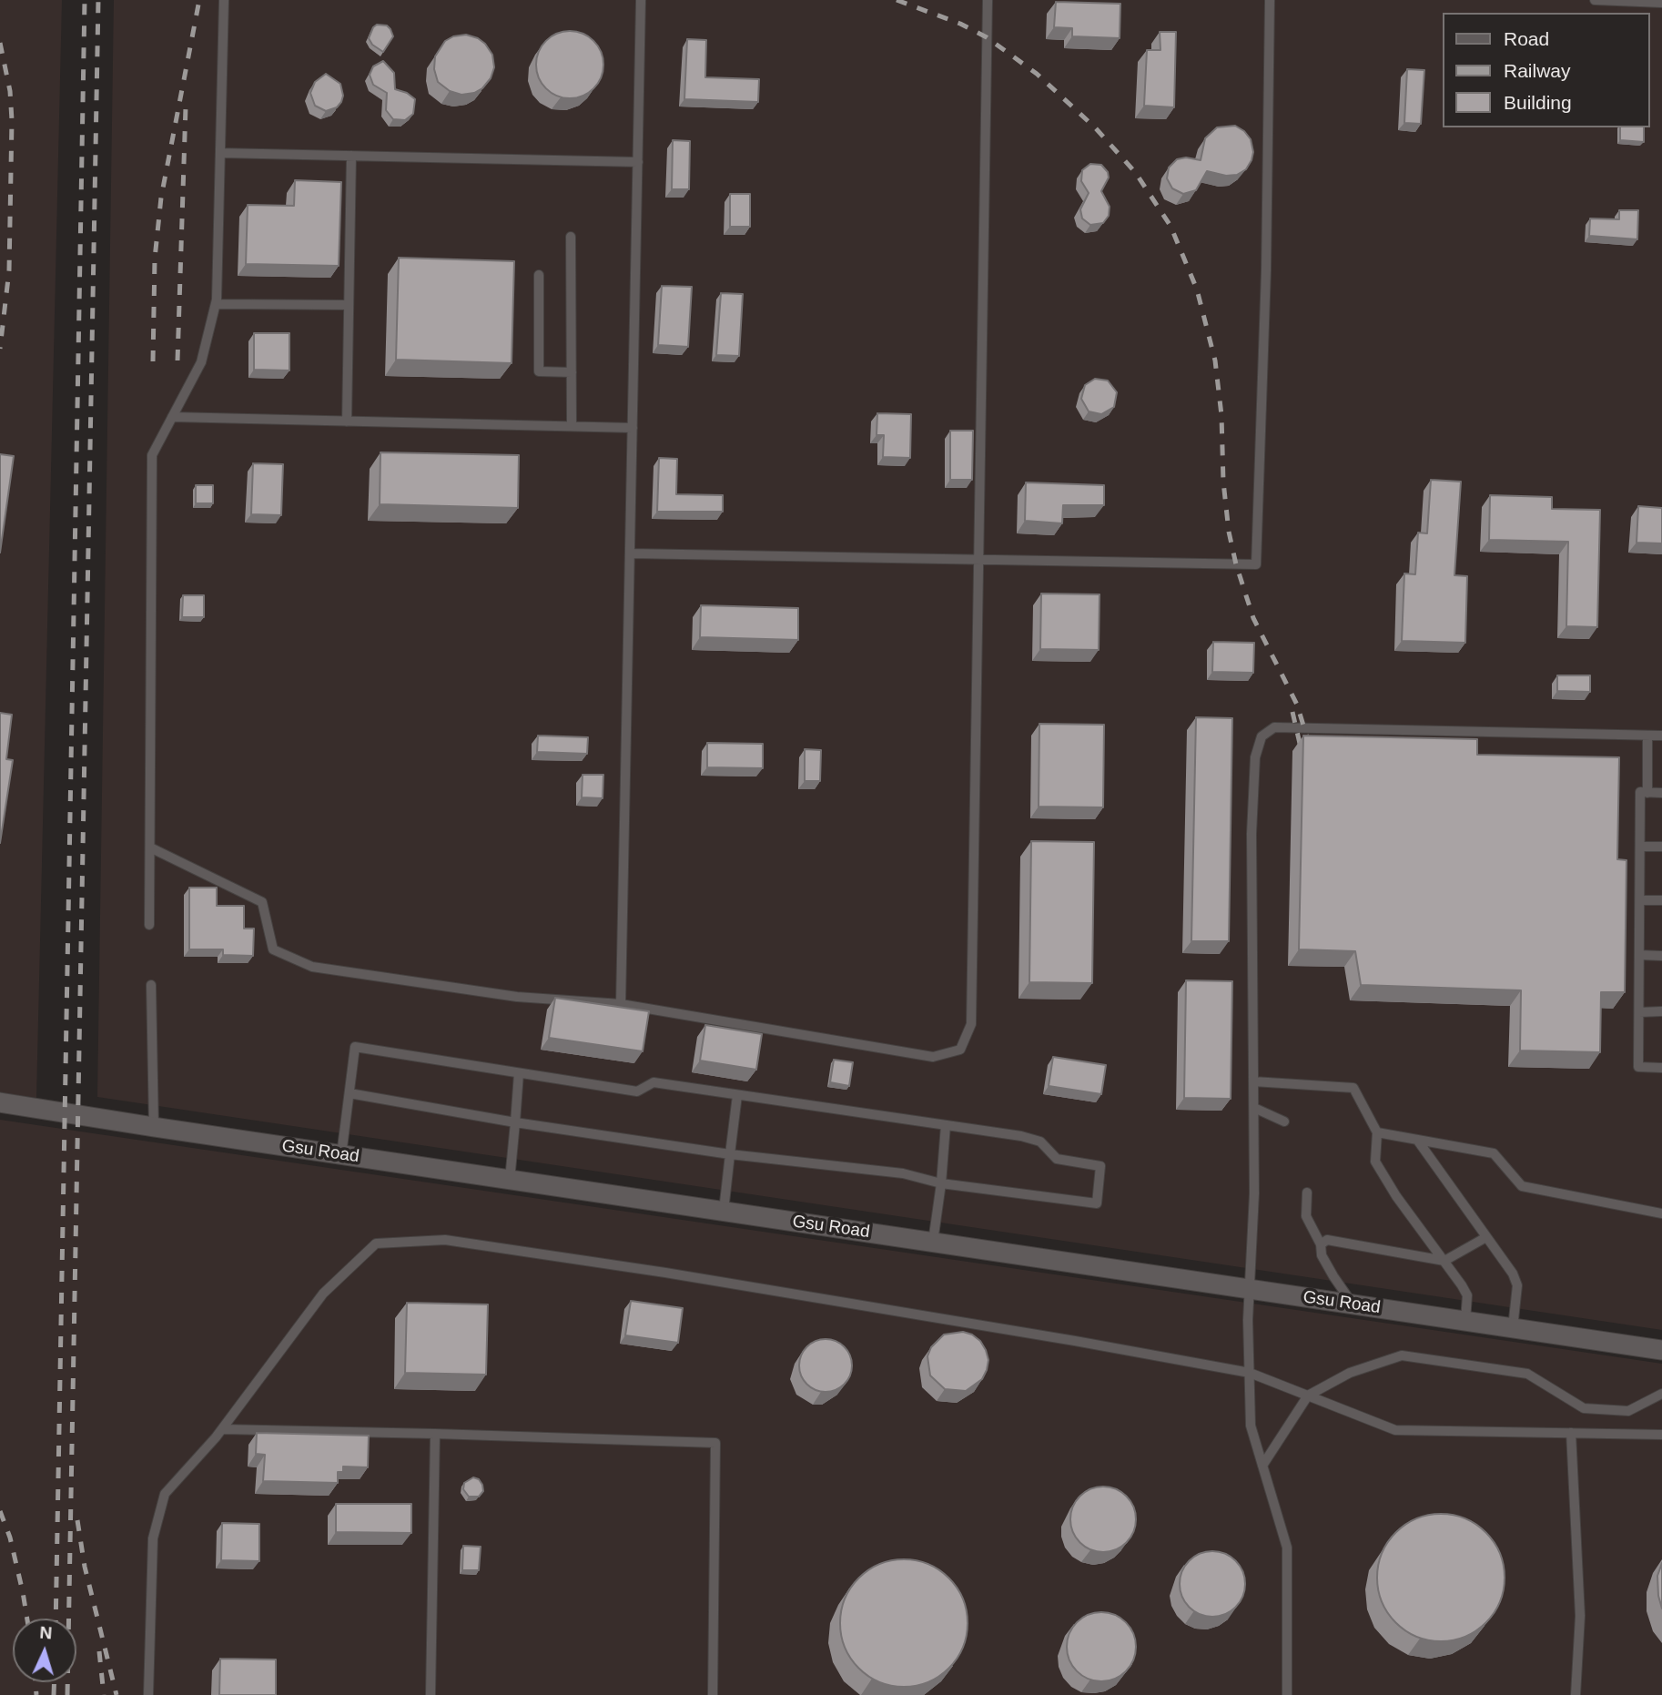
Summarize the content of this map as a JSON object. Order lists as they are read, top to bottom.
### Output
{
  "streets": {
    "street": ["Gsu Road"]
  },
  "legend": ["Road", "Railway", "Building"],
  "north": "top"
}
